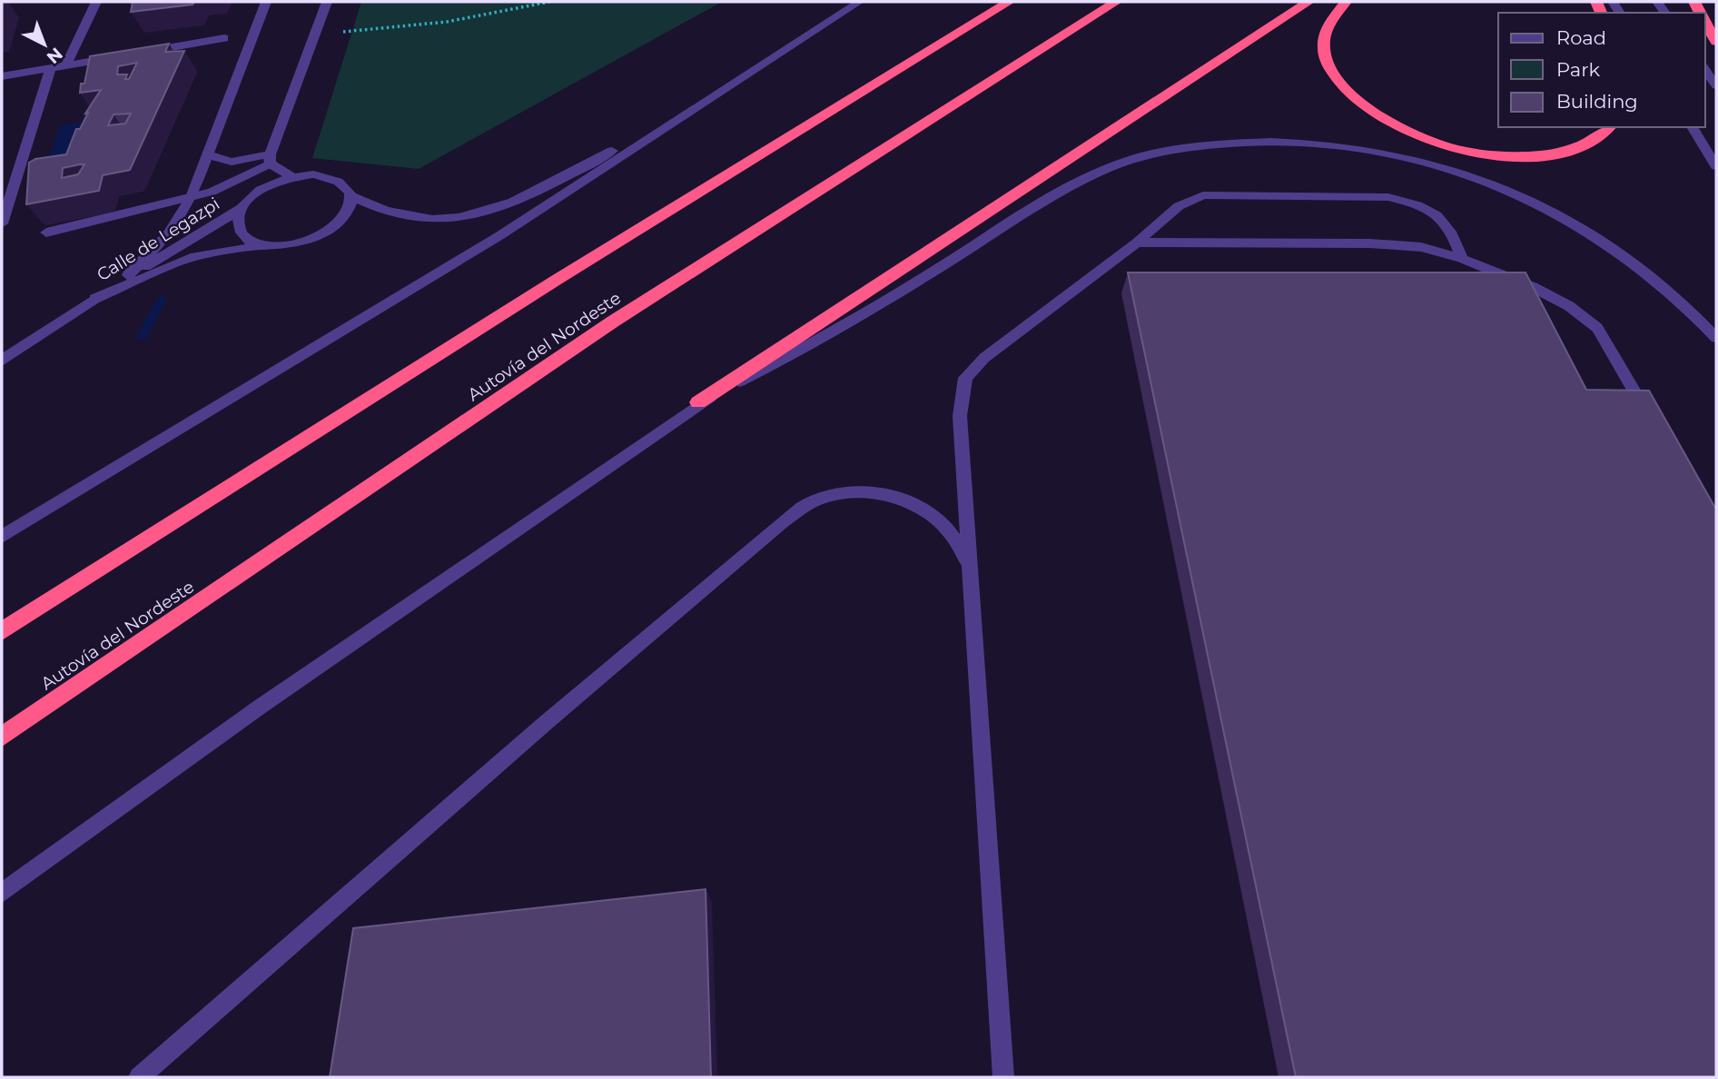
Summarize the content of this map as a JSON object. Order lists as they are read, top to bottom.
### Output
{
  "streets": {
    "highway": ["Autovía del Nordeste"],
    "street": ["Calle de Legazpi"]
  },
  "legend": ["Road", "Park", "Building"],
  "north": "bottom right"
}
